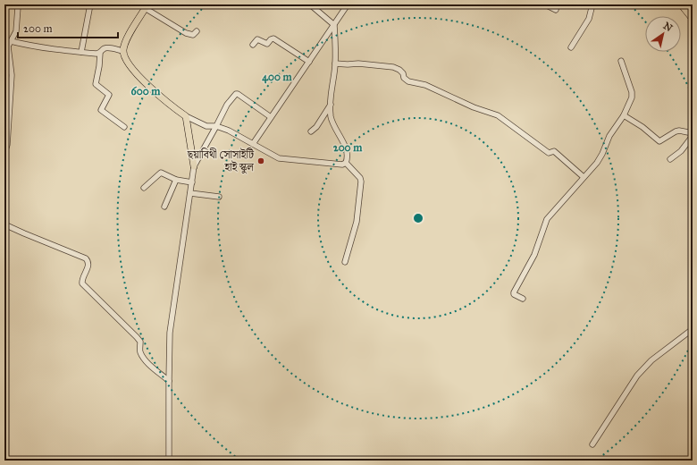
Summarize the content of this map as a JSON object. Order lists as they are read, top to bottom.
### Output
{
  "places": ["ছয়াবিথী সোসাইটি হাই স্কুল"],
  "scale_bar": "200 m",
  "north": "top right",
  "rings": ["400 m", "600 m", "200 m"]
}
